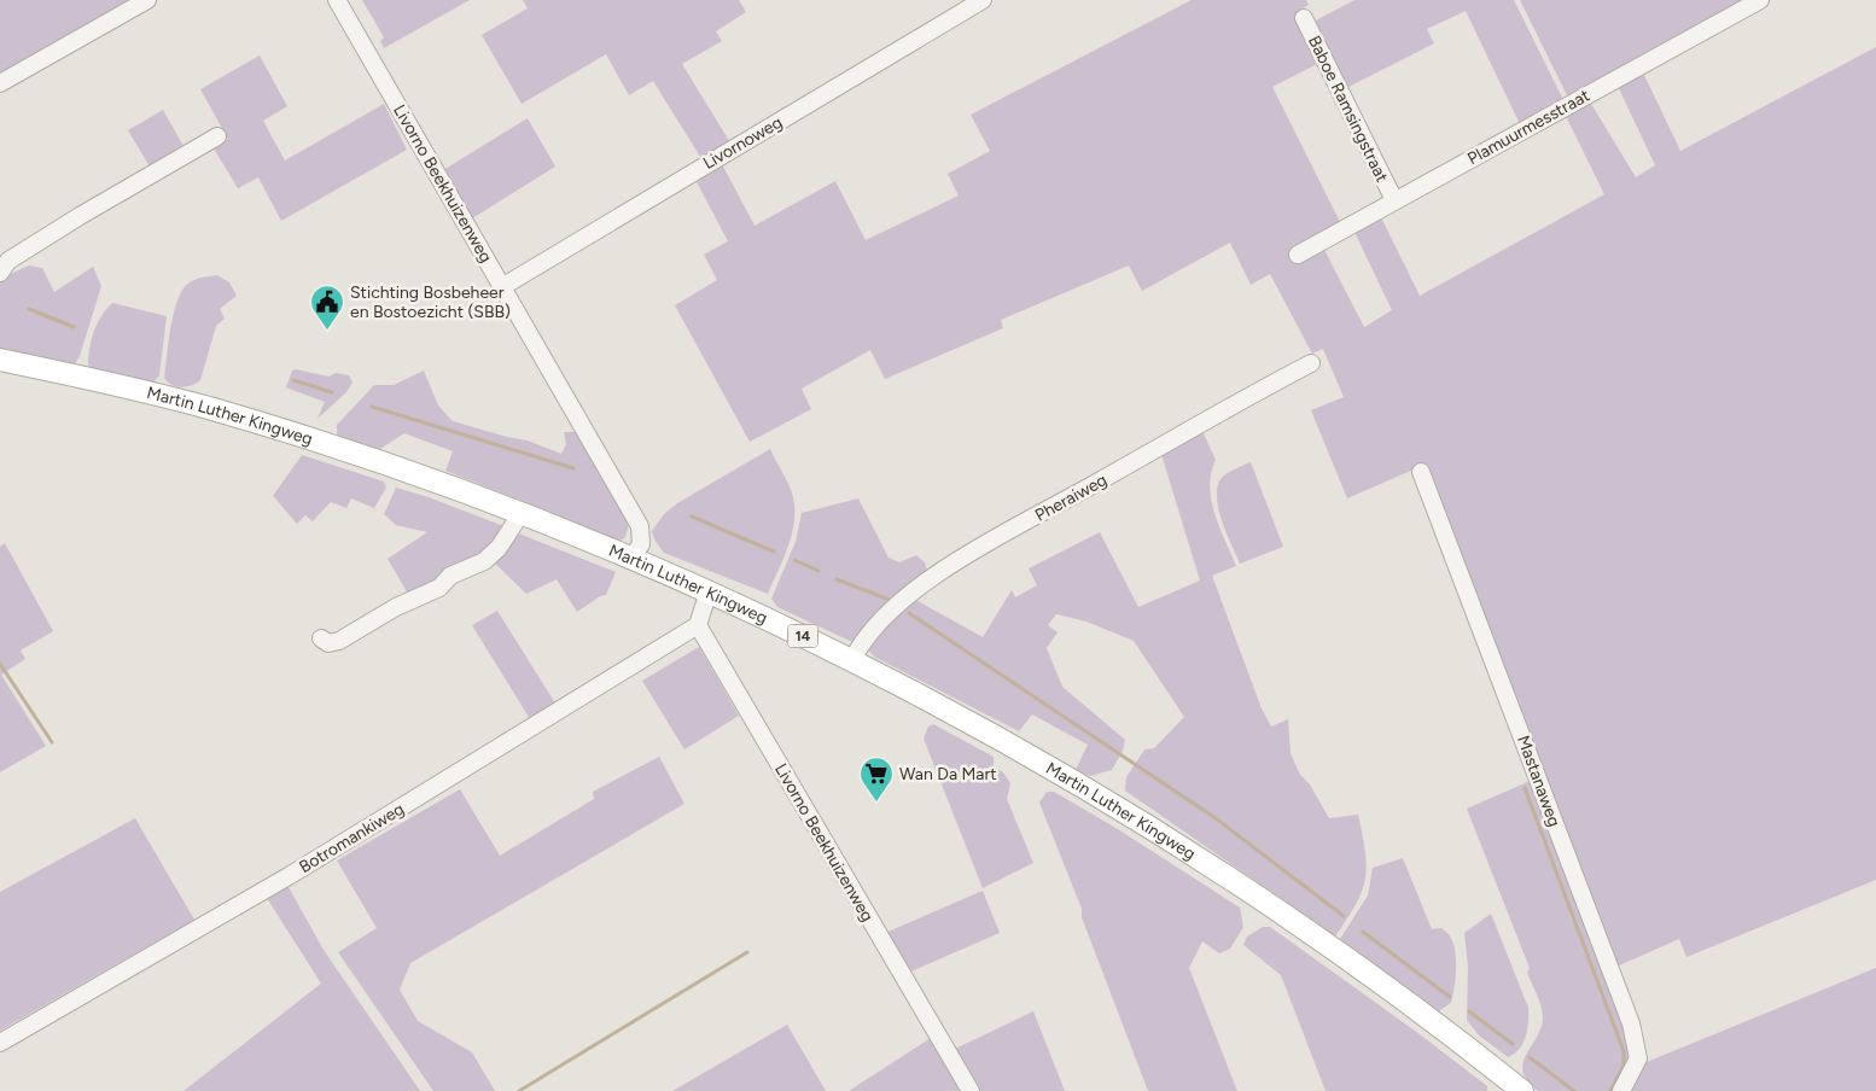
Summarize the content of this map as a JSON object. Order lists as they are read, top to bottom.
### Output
{
  "streets": {
    "main road": ["Martin Luther Kingweg", "14"],
    "street": [
      "Baboe Ramsingstraat",
      "Plamuurmesstraat",
      "Livornoweg",
      "Livorno Beekhuizenweg",
      "Pheraiweg",
      "Mastanaweg",
      "Botromankiweg"
    ]
  },
  "crossings": [
    ["Baboe Ramsingstraat", "Plamuurmesstraat"],
    ["Livornoweg", "Livorno Beekhuizenweg"],
    ["Livorno Beekhuizenweg", "Martin Luther Kingweg"],
    ["Livorno Beekhuizenweg", "Botromankiweg"],
    ["Martin Luther Kingweg", "Pheraiweg"]
  ],
  "places": {
    "public building": ["Stichting Bosbeheer en Bostoezicht (SBB)"],
    "supermarket": ["Wan Da Mart"]
  }
}
